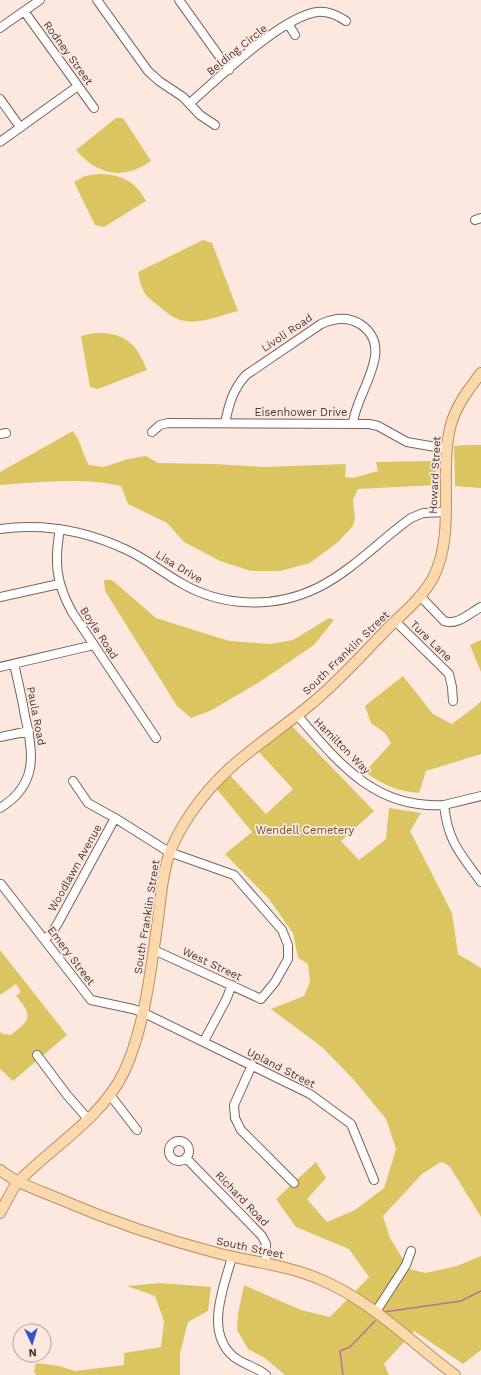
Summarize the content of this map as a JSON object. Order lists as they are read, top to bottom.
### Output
{
  "streets": {
    "main road": ["Howard Street", "South Franklin Street", "South Street"],
    "street": [
      "Belding Circle",
      "Rodney Street",
      "Livoli Road",
      "Eisenhower Drive",
      "Lisa Drive",
      "Boyle Road",
      "Ture Lane",
      "Paula Road",
      "Hamilton Way",
      "Woodlawn Avenue",
      "Emery Street",
      "West Street",
      "Upland Street",
      "Richard Road"
    ]
  },
  "crossings": [
    ["Livoli Road", "Eisenhower Drive"],
    ["Eisenhower Drive", "Howard Street"],
    ["Howard Street", "Lisa Drive"],
    ["Howard Street", "South Franklin Street"],
    ["Lisa Drive", "Boyle Road"],
    ["Ture Lane", "South Franklin Street"],
    ["South Franklin Street", "Hamilton Way"],
    ["South Franklin Street", "Woodlawn Avenue"],
    ["South Franklin Street", "Emery Street"],
    ["South Franklin Street", "West Street"],
    ["South Franklin Street", "Upland Street"],
    ["South Franklin Street", "South Street"],
    ["Woodlawn Avenue", "Emery Street"],
    ["Woodlawn Avenue", "West Street"],
    ["Emery Street", "Upland Street"],
    ["Richard Road", "South Street"]
  ],
  "parks": ["Wendell Cemetery"],
  "north": "bottom"
}
